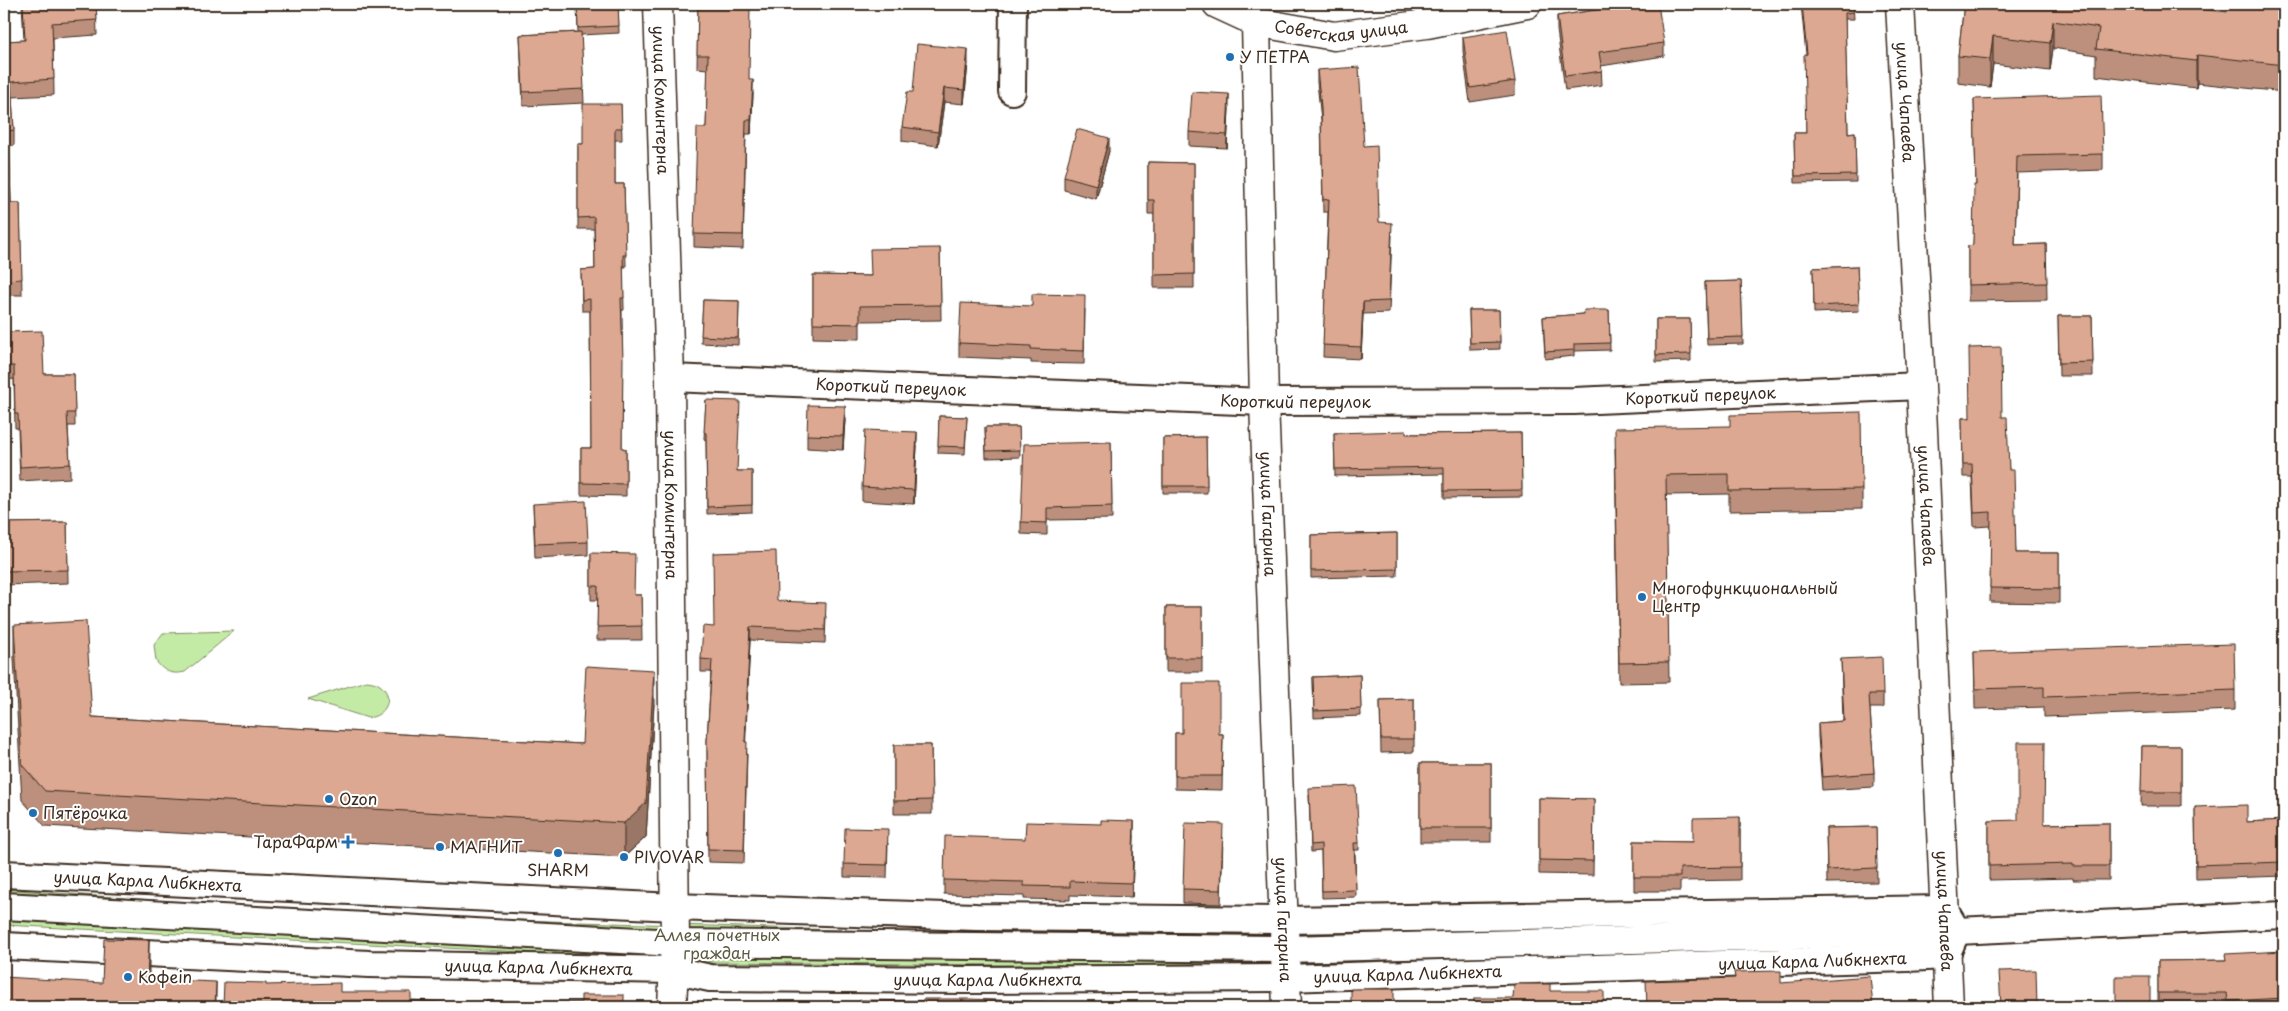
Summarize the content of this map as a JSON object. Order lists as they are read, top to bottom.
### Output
{
  "streets": {
    "street": [
      "Советская улица",
      "улица Коминтерна",
      "улица Чапаева",
      "Короткий переулок",
      "улица Гагарина",
      "улица Карла Либкнехта"
    ]
  },
  "crossings": [
    ["Советская улица", "улица Гагарина"],
    ["улица Коминтерна", "Короткий переулок"],
    ["улица Коминтерна", "улица Карла Либкнехта"],
    ["улица Чапаева", "Короткий переулок"],
    ["улица Чапаева", "улица Карла Либкнехта"],
    ["Короткий переулок", "улица Гагарина"],
    ["улица Гагарина", "улица Карла Либкнехта"]
  ],
  "parks": ["Аллея почетных граждан"],
  "places": {
    "other": [
      "У ПЕТРА",
      "Многофункциональный Центр",
      "Ozon",
      "Пятёрочка",
      "МАГНИТ",
      "SHARM",
      "PIVOVAR",
      "Кофеin"
    ],
    "health": ["ТараФарм"]
  }
}
